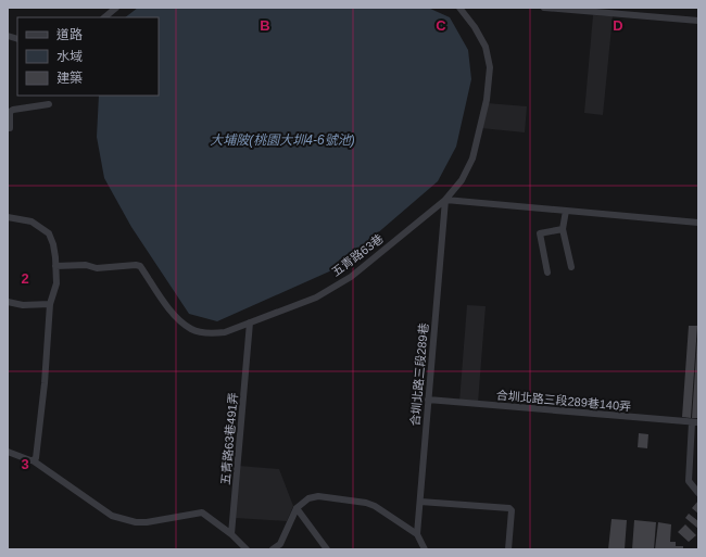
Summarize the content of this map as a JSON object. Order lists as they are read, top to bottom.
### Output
{
  "streets": {
    "street": [
      "五青路63巷",
      "合圳北路三段289巷",
      "合圳北路三段289巷140弄",
      "五青路63巷491弄"
    ]
  },
  "crossings": [
    ["五青路63巷", "合圳北路三段289巷"],
    ["五青路63巷", "五青路63巷491弄"],
    ["合圳北路三段289巷", "合圳北路三段289巷140弄"]
  ],
  "water": ["大埔陂(桃園大圳4-6號池)"],
  "legend": ["道路", "水域", "建築"],
  "grid": {
    "columns": ["B", "C", "D"],
    "rows": ["2", "3"]
  }
}
